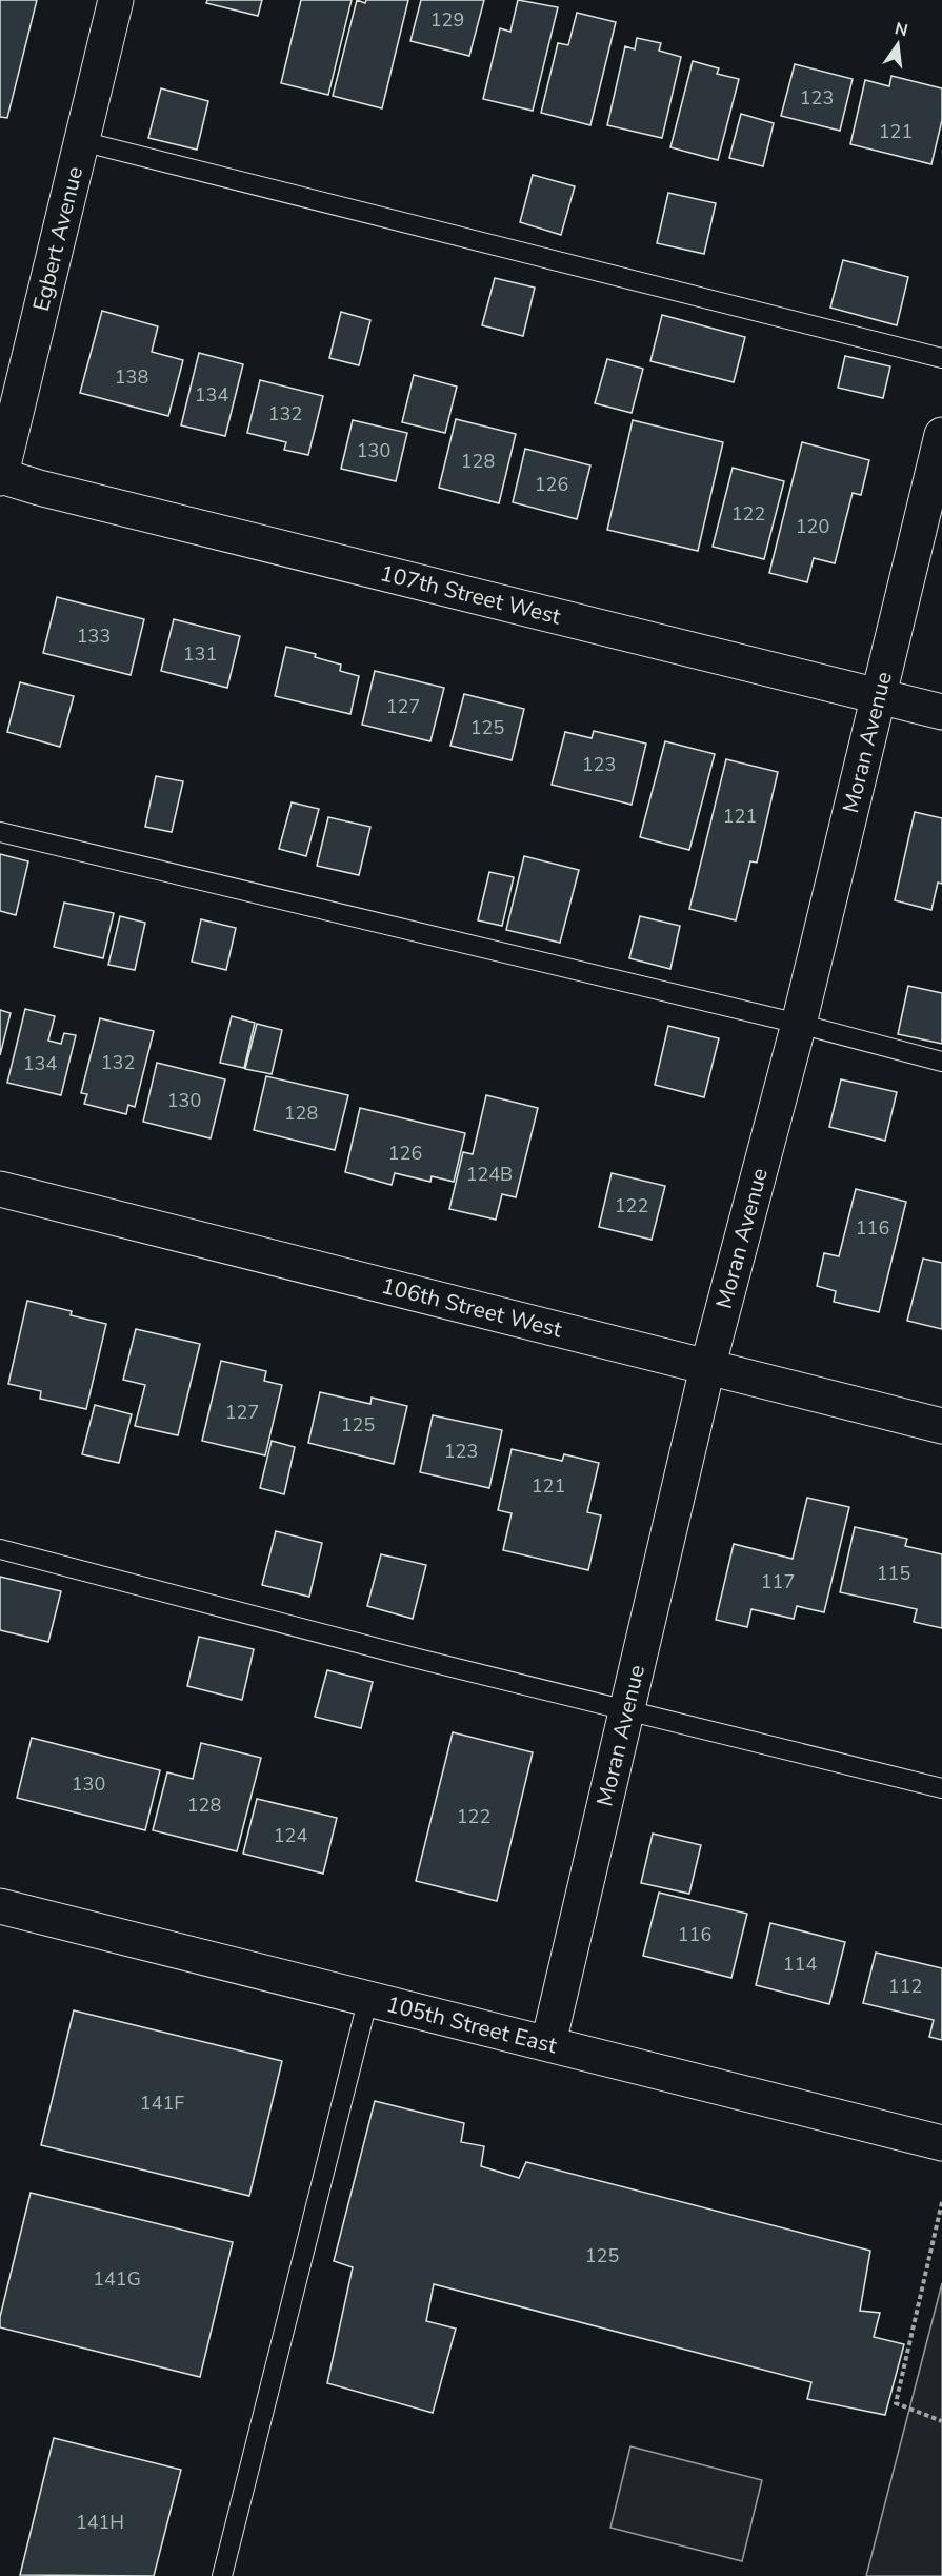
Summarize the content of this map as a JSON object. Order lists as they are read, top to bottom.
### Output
{
  "streets": {
    "street": [
      "Egbert Avenue",
      "107th Street West",
      "Moran Avenue",
      "106th Street West",
      "105th Street East"
    ]
  },
  "crossings": [
    ["Egbert Avenue", "107th Street West"],
    ["107th Street West", "Moran Avenue"],
    ["Moran Avenue", "106th Street West"],
    ["Moran Avenue", "105th Street East"]
  ],
  "house_numbers": [
    "129",
    "123",
    "121",
    "138",
    "134",
    "132",
    "130",
    "128",
    "126",
    "122",
    "120",
    "133",
    "131",
    "127",
    "125",
    "123",
    "121",
    "132",
    "134",
    "130",
    "128",
    "126",
    "124B",
    "122",
    "116",
    "127",
    "125",
    "123",
    "121",
    "115",
    "117",
    "130",
    "128",
    "122",
    "124",
    "116",
    "114",
    "112",
    "141F",
    "125",
    "141G",
    "141H"
  ],
  "north": "top"
}
